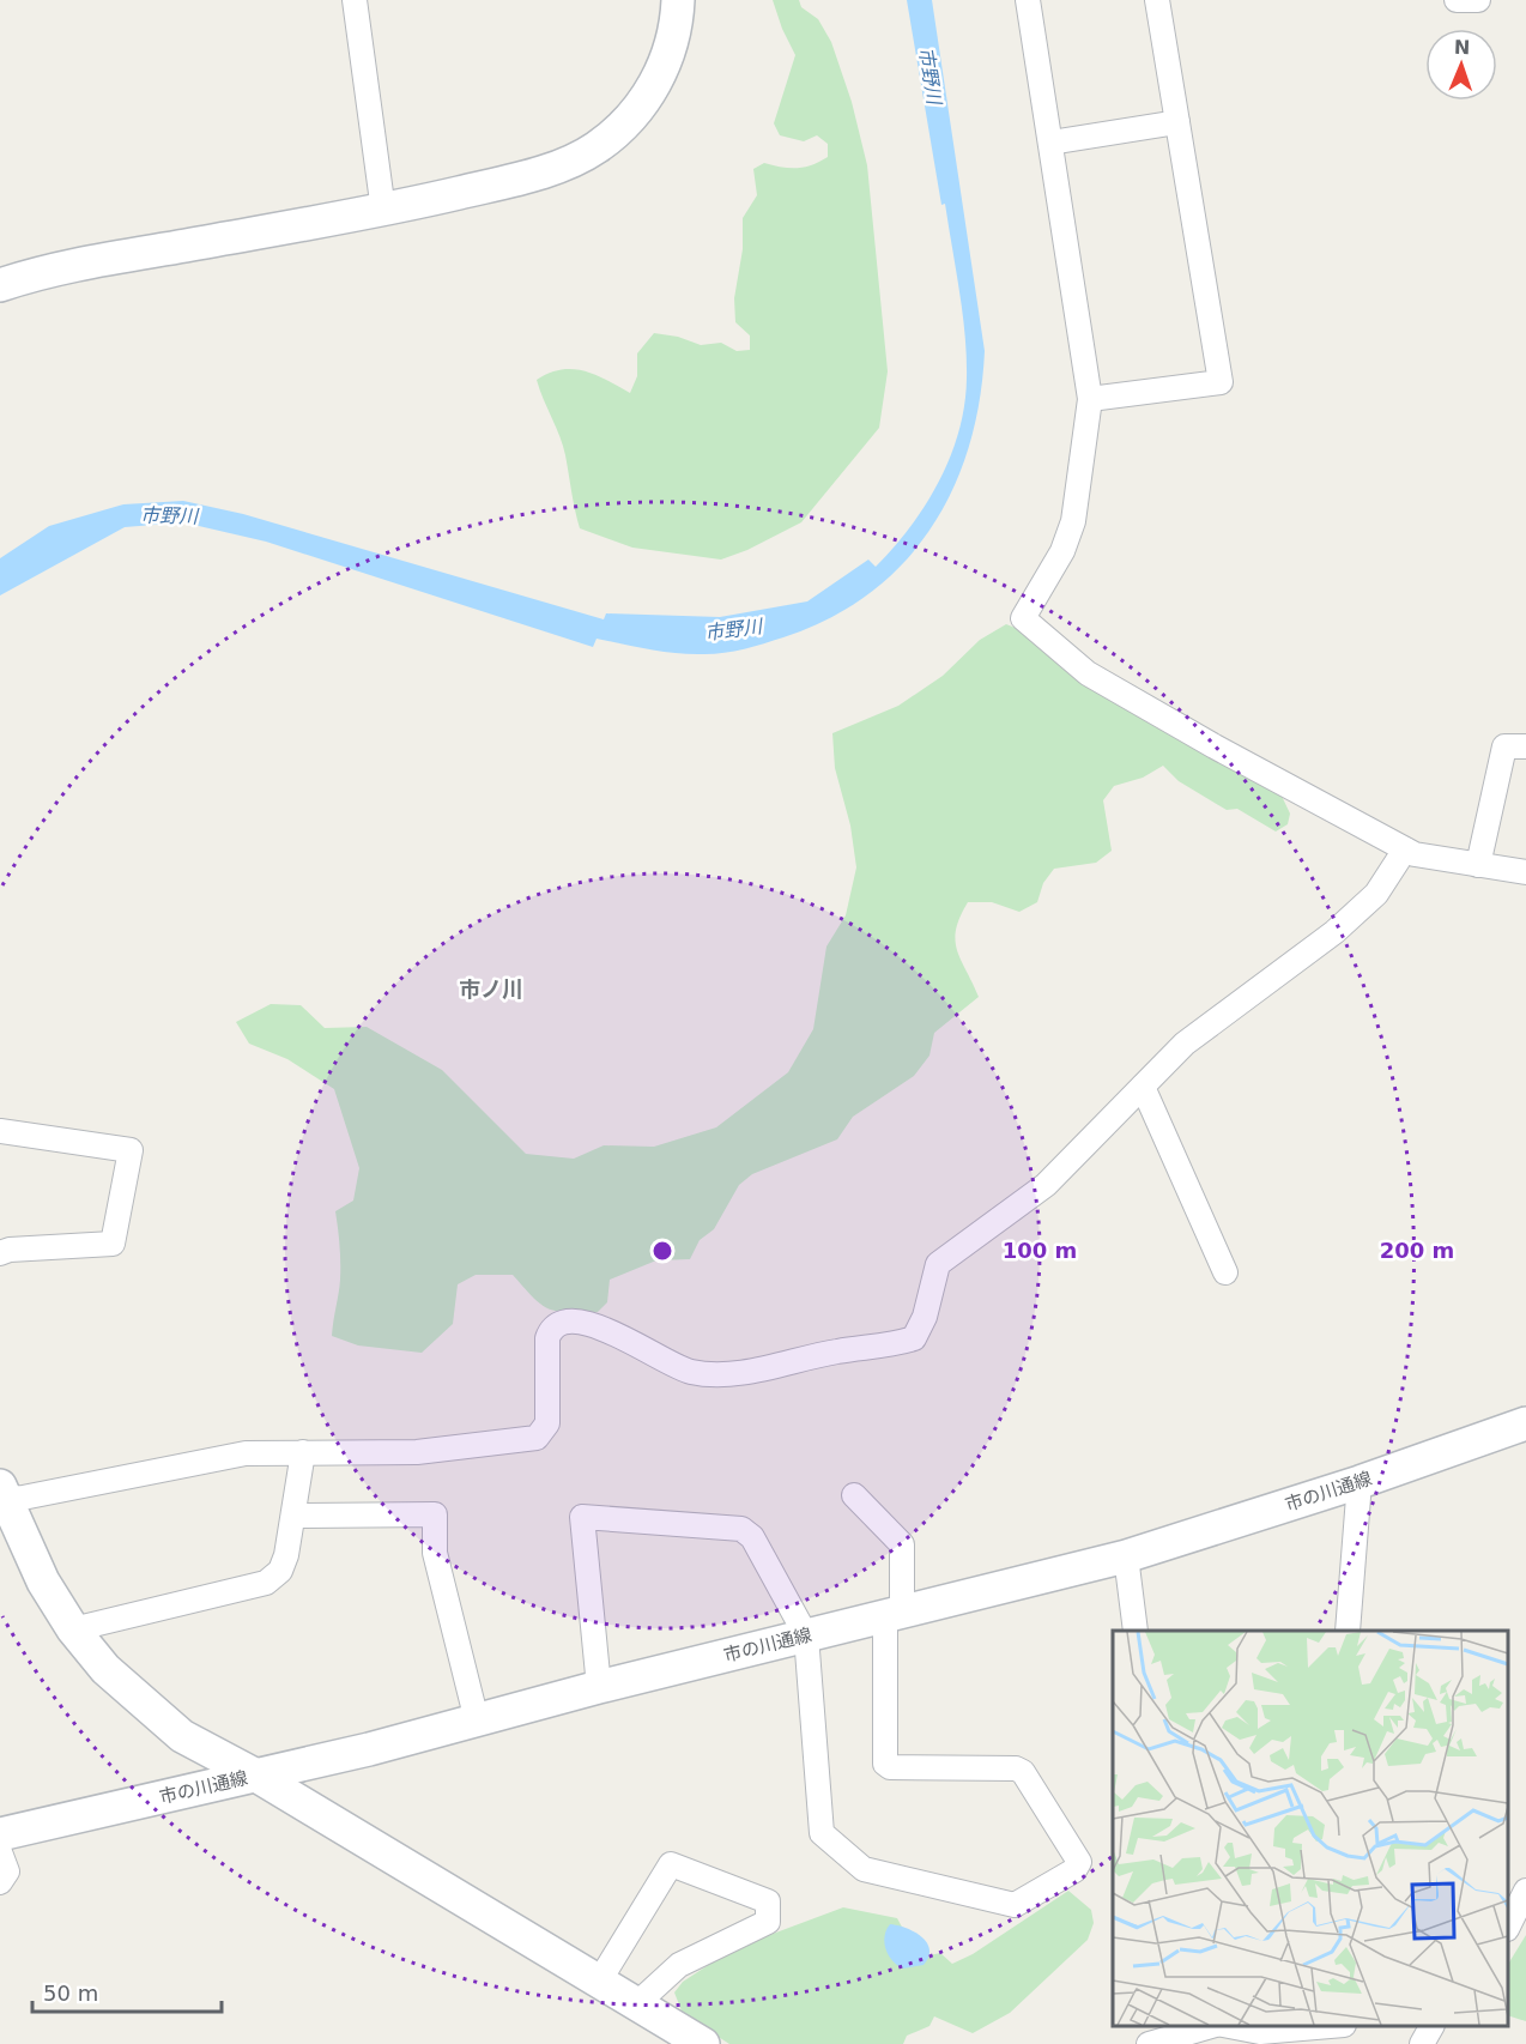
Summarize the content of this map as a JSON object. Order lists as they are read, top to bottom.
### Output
{
  "streets": {
    "street": ["市の川通線"]
  },
  "districts": ["市ノ川"],
  "water": ["市野川"],
  "scale_bar": "50 m",
  "north": "top",
  "rings": ["100 m", "200 m"]
}
